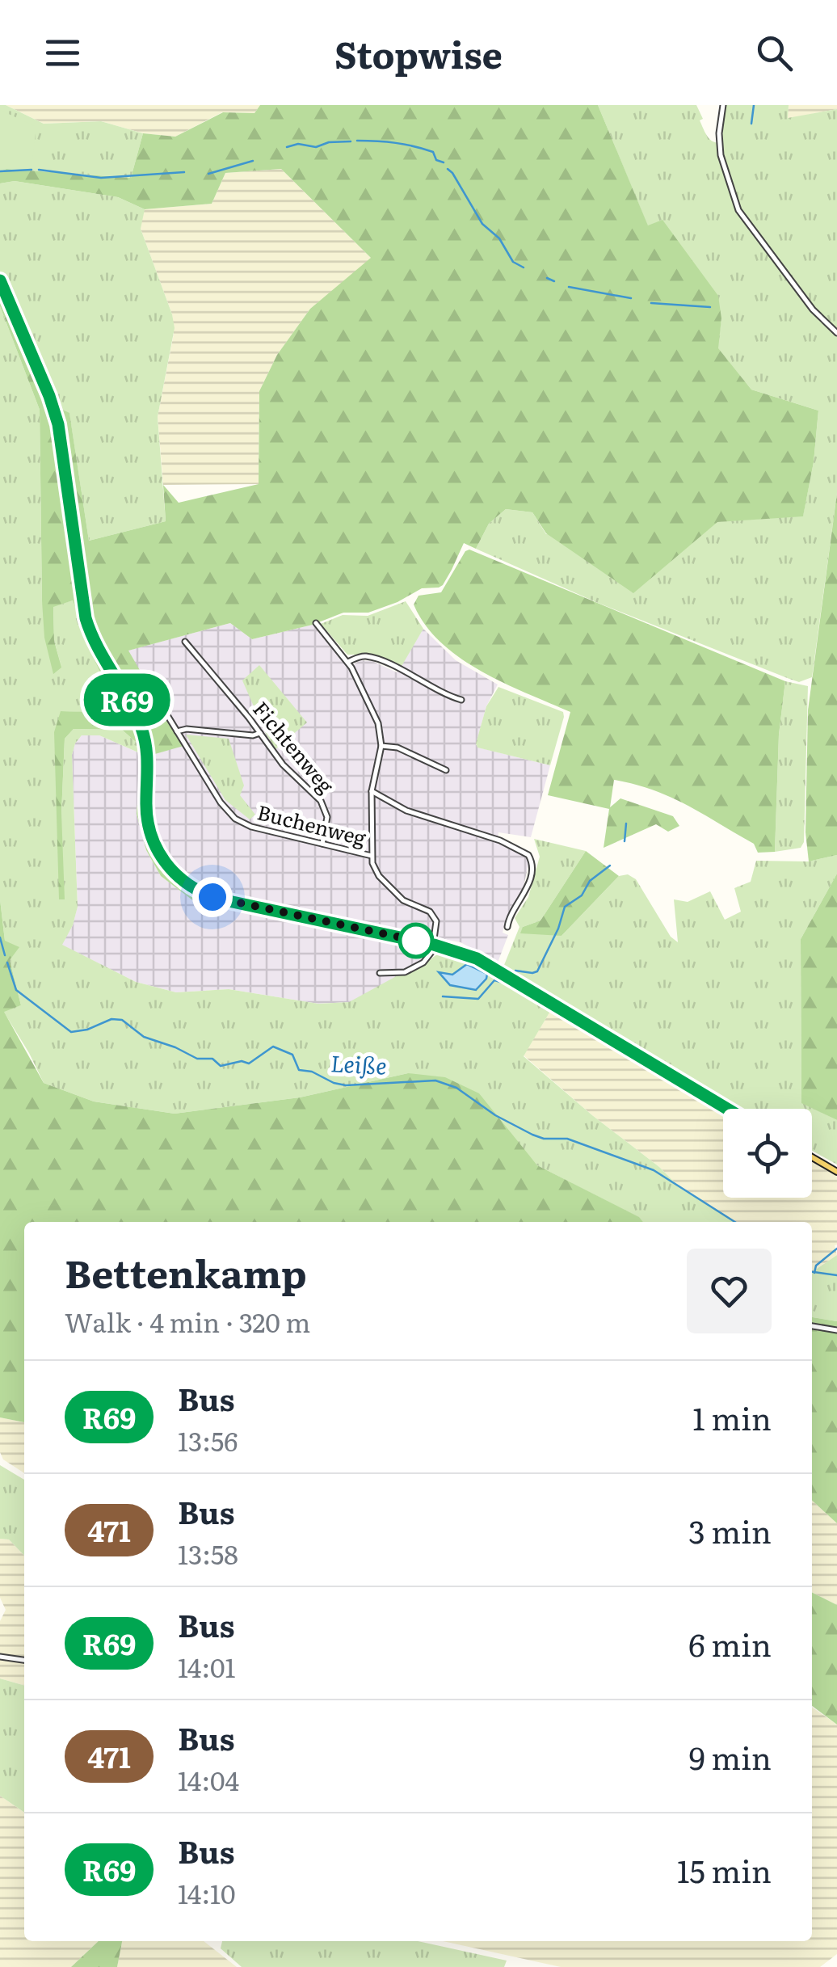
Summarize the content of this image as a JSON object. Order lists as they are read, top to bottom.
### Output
{
  "streets": {
    "street": ["Fichtenweg", "Buchenweg"]
  },
  "crossings": [
    ["Fichtenweg", "Buchenweg"]
  ],
  "water": ["Leiße"],
  "lines": ["bus line R69"],
  "page": {
    "header": "Stopwise",
    "on_map": "R69",
    "heading": ["Bettenkamp", "Walk · 4 min · 320 m"],
    "list": [
      {
        "mark": "R69",
        "name": "Bus",
        "note": "13:56",
        "value": "1 min"
      },
      {
        "mark": "471",
        "name": "Bus",
        "note": "13:58",
        "value": "3 min"
      },
      {
        "mark": "R69",
        "name": "Bus",
        "note": "14:01",
        "value": "6 min"
      },
      {
        "mark": "471",
        "name": "Bus",
        "note": "14:04",
        "value": "9 min"
      },
      {
        "mark": "R69",
        "name": "Bus",
        "note": "14:10",
        "value": "15 min"
      }
    ]
  }
}
